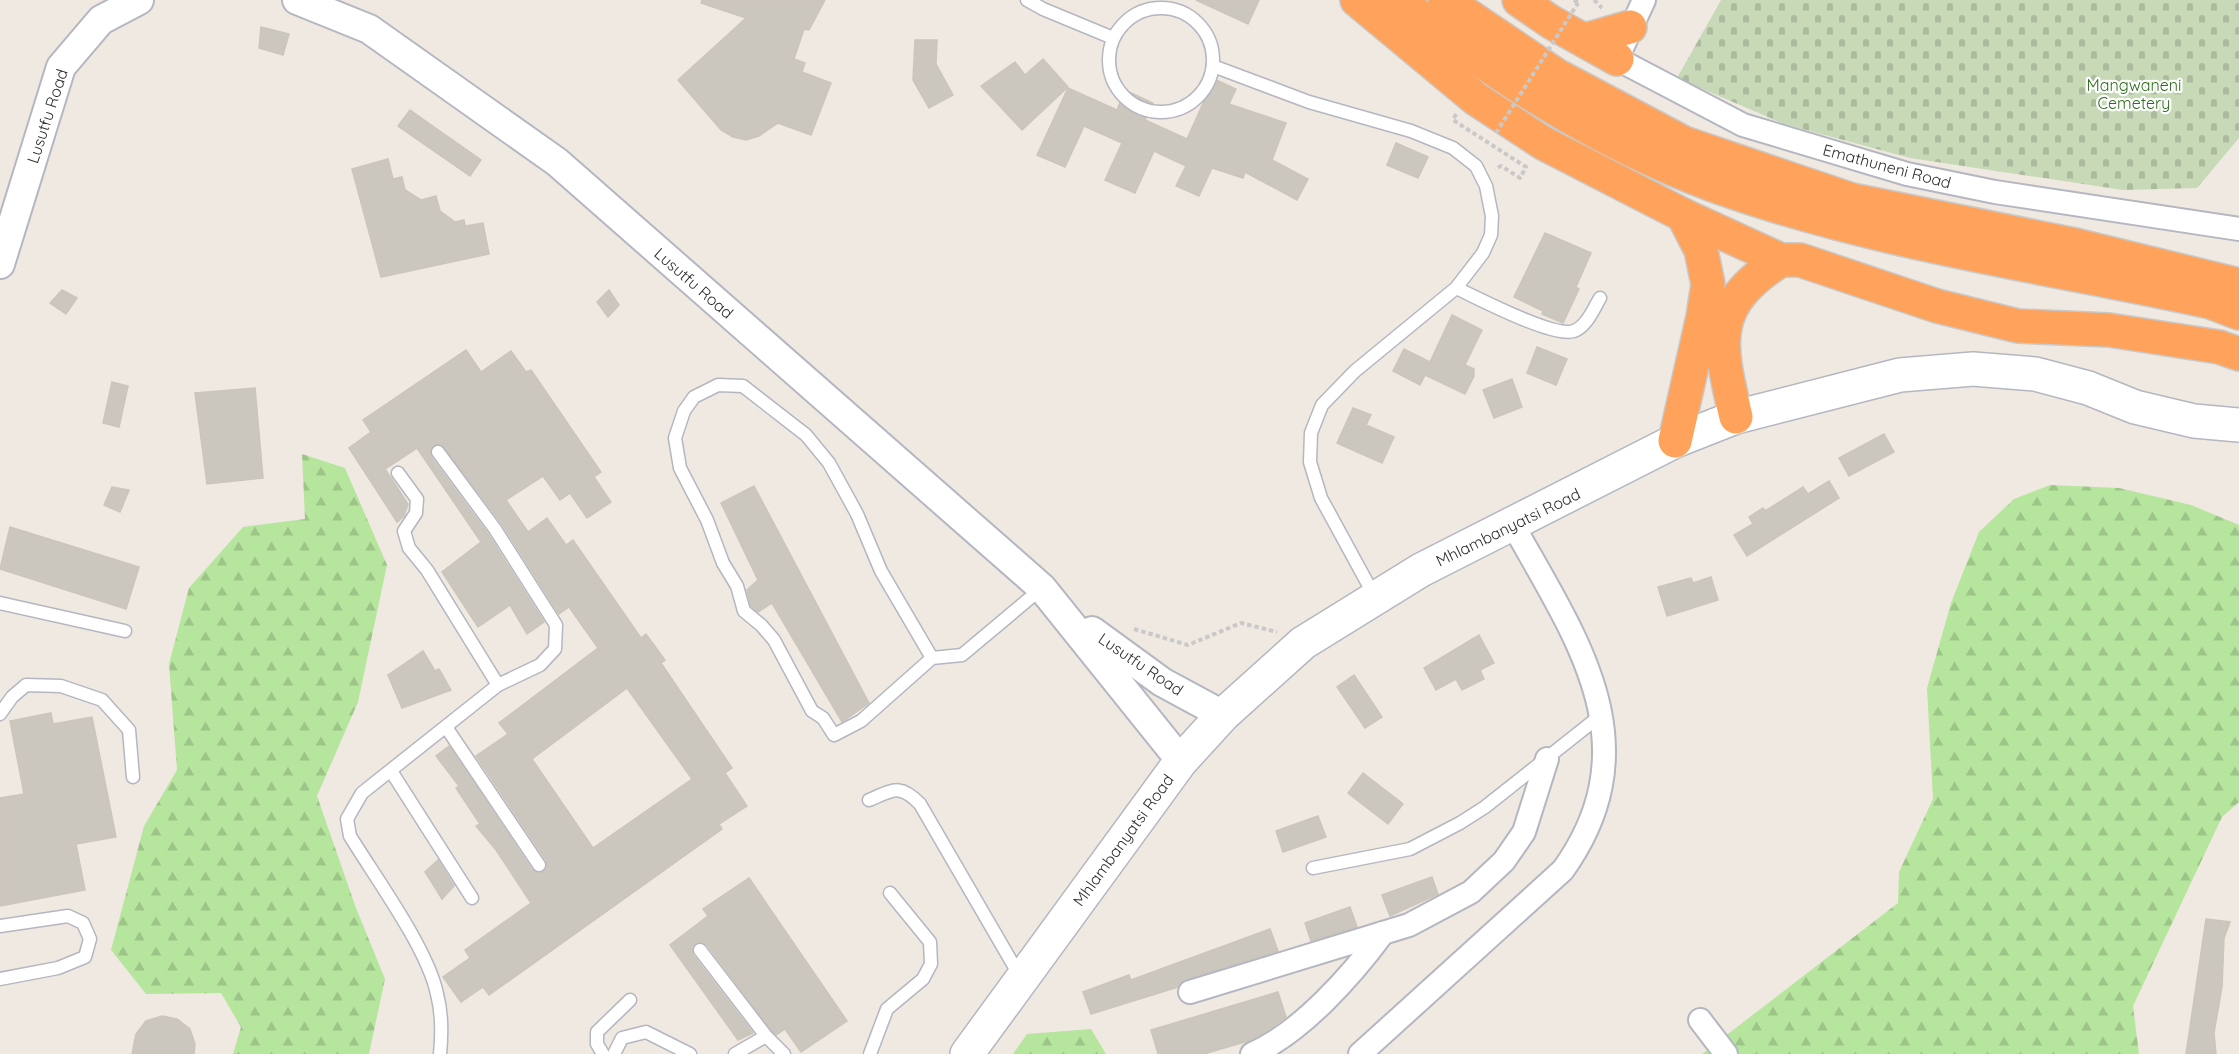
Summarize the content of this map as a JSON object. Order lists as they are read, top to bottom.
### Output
{
  "streets": {
    "main road": ["Mhlambanyatsi Road"],
    "street": ["Lusutfu Road", "Emathuneni Road"]
  },
  "crossings": [
    ["Lusutfu Road", "Mhlambanyatsi Road"]
  ],
  "parks": ["Mangwaneni Cemetery"]
}
